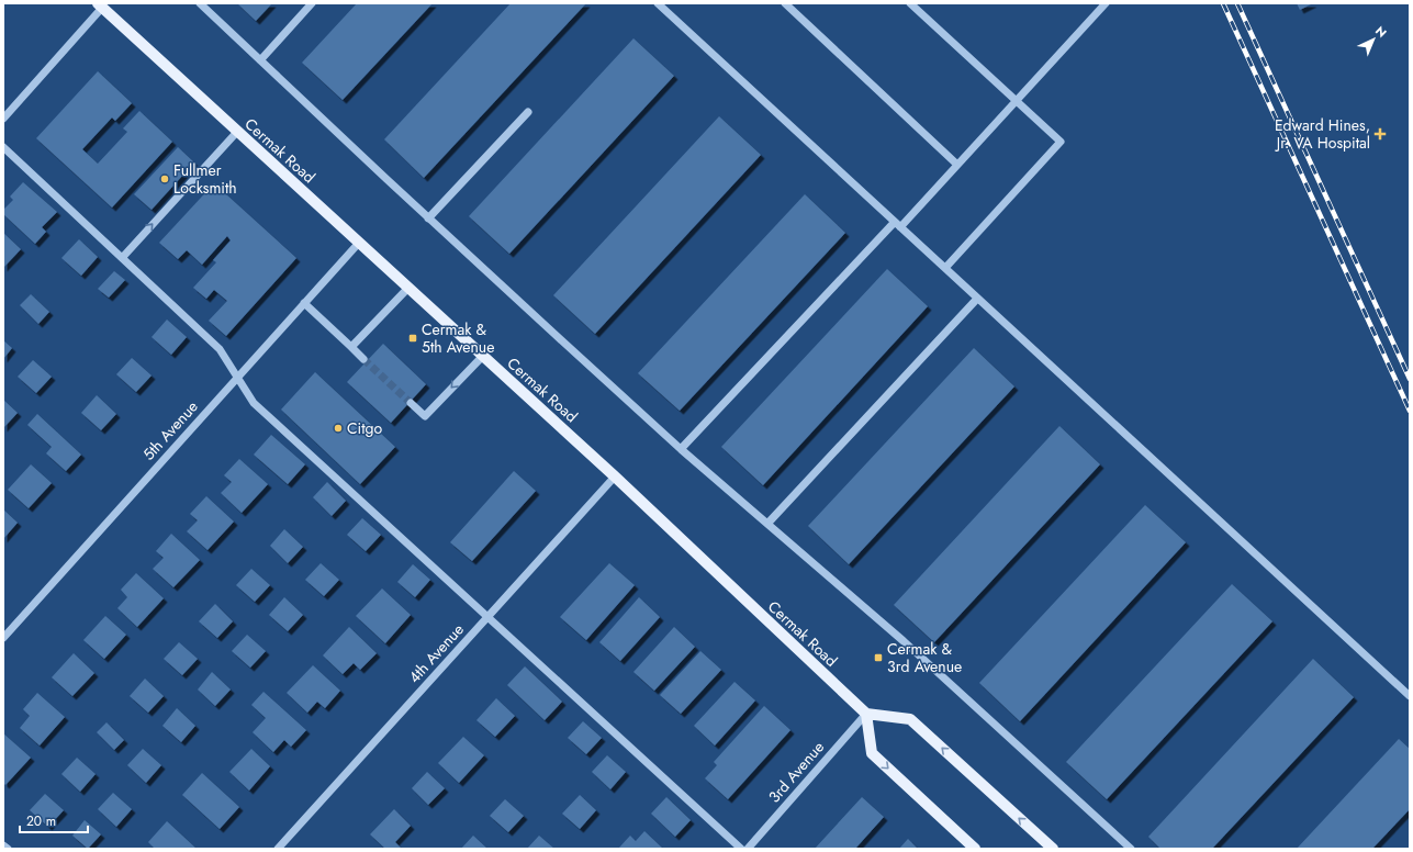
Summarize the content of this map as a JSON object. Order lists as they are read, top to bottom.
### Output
{
  "streets": {
    "main road": ["Cermak Road"],
    "street": ["5th Avenue", "4th Avenue", "3rd Avenue"]
  },
  "crossings": [
    ["Cermak Road", "5th Avenue"],
    ["Cermak Road", "4th Avenue"],
    ["Cermak Road", "3rd Avenue"]
  ],
  "places": {
    "health": ["Edward Hines, Jr. VA Hospital"],
    "other": ["Fullmer Locksmith", "Citgo"],
    "transit": ["Cermak & 5th Avenue", "Cermak & 3rd Avenue"]
  },
  "scale_bar": "20 m",
  "north": "top right"
}
